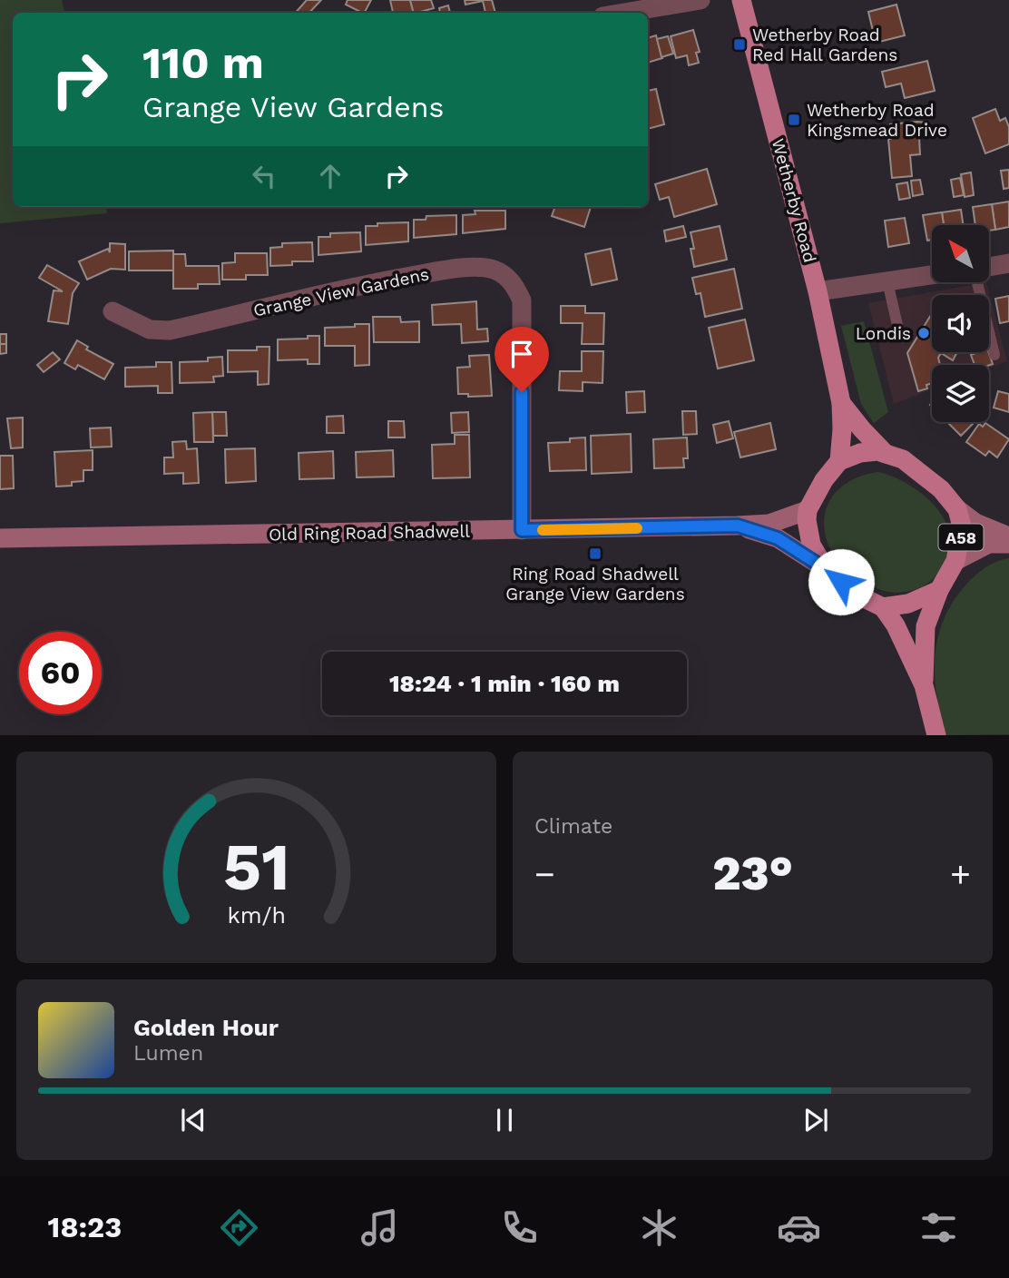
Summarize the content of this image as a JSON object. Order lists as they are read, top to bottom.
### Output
{
  "streets": {
    "main road": ["Wetherby Road", "Old Ring Road Shadwell", "A58"],
    "street": ["Grange View Gardens"]
  },
  "crossings": [
    ["Wetherby Road", "A58"],
    ["Grange View Gardens", "Old Ring Road Shadwell"],
    ["Old Ring Road Shadwell", "A58"]
  ],
  "places": {
    "transit": ["Wetherby Road Red Hall Gardens", "Wetherby Road Kingsmead Drive", "Ring Road Shadwell Grange View Gardens"],
    "other": ["Londis"]
  },
  "north": "top left",
  "page": {
    "turn": ["110 m", "Grange View Gardens"],
    "limit": "60",
    "trip": "18:24 · 1 min · 160 m",
    "tile": "Climate",
    "heat": ["−", "23°", "+"],
    "song": ["Golden Hour", "Lumen"],
    "tabs": "18:23",
    "gauge": ["51", "km/h"]
  }
}
